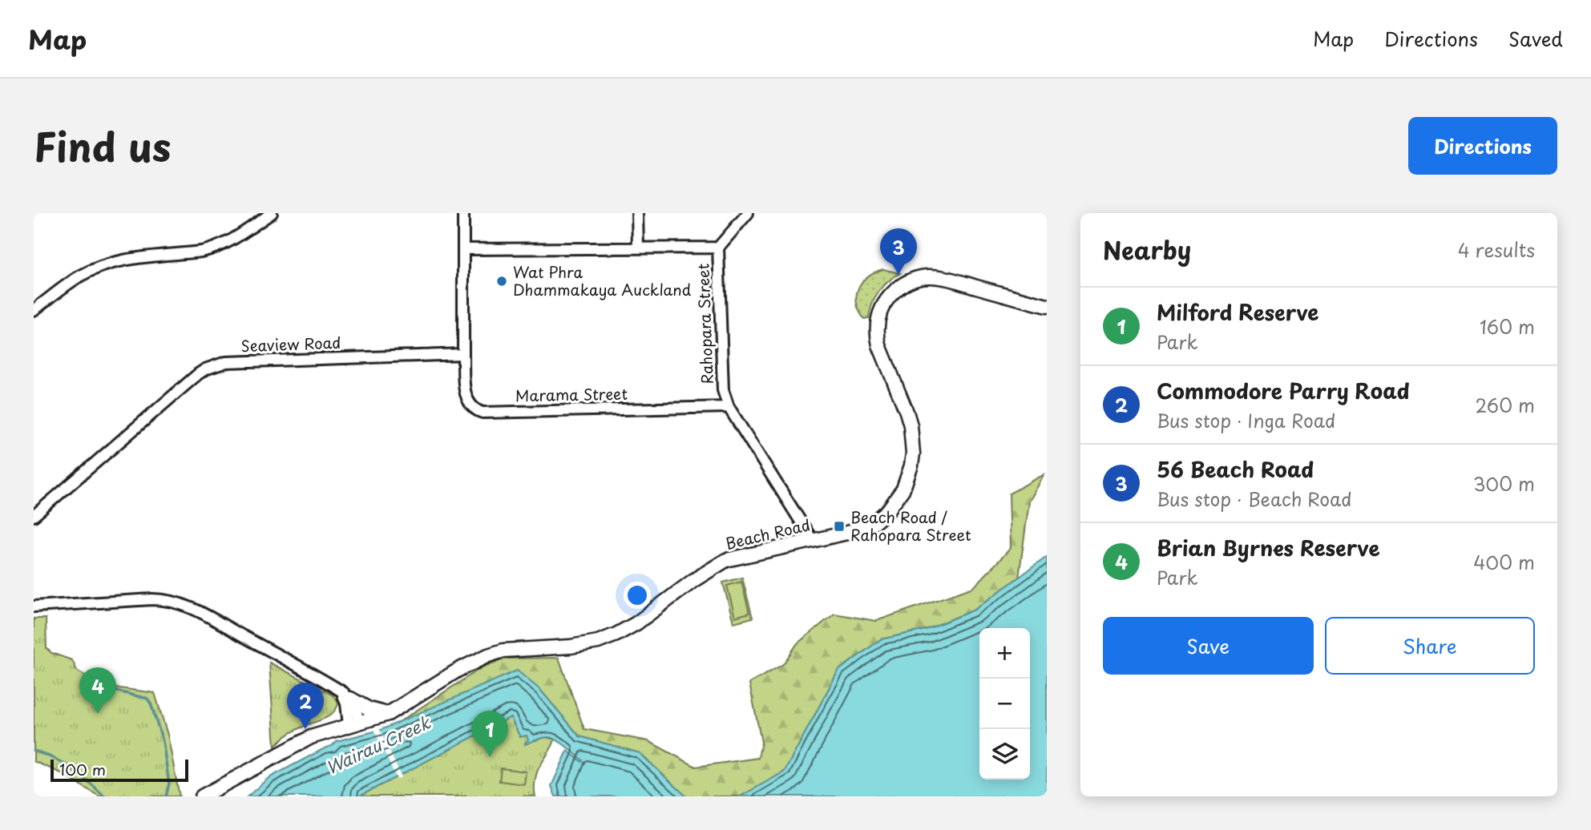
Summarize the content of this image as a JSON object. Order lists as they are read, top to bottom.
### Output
{
  "streets": {
    "main road": ["Beach Road"],
    "street": ["Rahopara Street", "Seaview Road", "Marama Street"]
  },
  "crossings": [
    ["Rahopara Street", "Marama Street"],
    ["Rahopara Street", "Beach Road"],
    ["Seaview Road", "Marama Street"]
  ],
  "water": ["Wairau Creek"],
  "places": {
    "other": ["Wat Phra Dhammakaya Auckland"],
    "transit": ["Beach Road / Rahopara Street"]
  },
  "scale_bar": "100 m",
  "page": {
    "header": "Map",
    "nav": ["Map", "Directions", "Saved"],
    "title": "Find us",
    "buttons": [
      "Directions",
      ["Save", "Share"]
    ],
    "heading": ["Nearby", "4 results"],
    "pins": [
      "3",
      "4",
      "2",
      "1"
    ],
    "list": [
      {
        "mark": "1",
        "name": "Milford Reserve",
        "note": "Park",
        "value": "160 m"
      },
      {
        "mark": "2",
        "name": "Commodore Parry Road",
        "note": "Bus stop · Inga Road",
        "value": "260 m"
      },
      {
        "mark": "3",
        "name": "56 Beach Road",
        "note": "Bus stop · Beach Road",
        "value": "300 m"
      },
      {
        "mark": "4",
        "name": "Brian Byrnes Reserve",
        "note": "Park",
        "value": "400 m"
      }
    ],
    "map_buttons": ["+", "−"],
    "scale": "100 m"
  }
}
